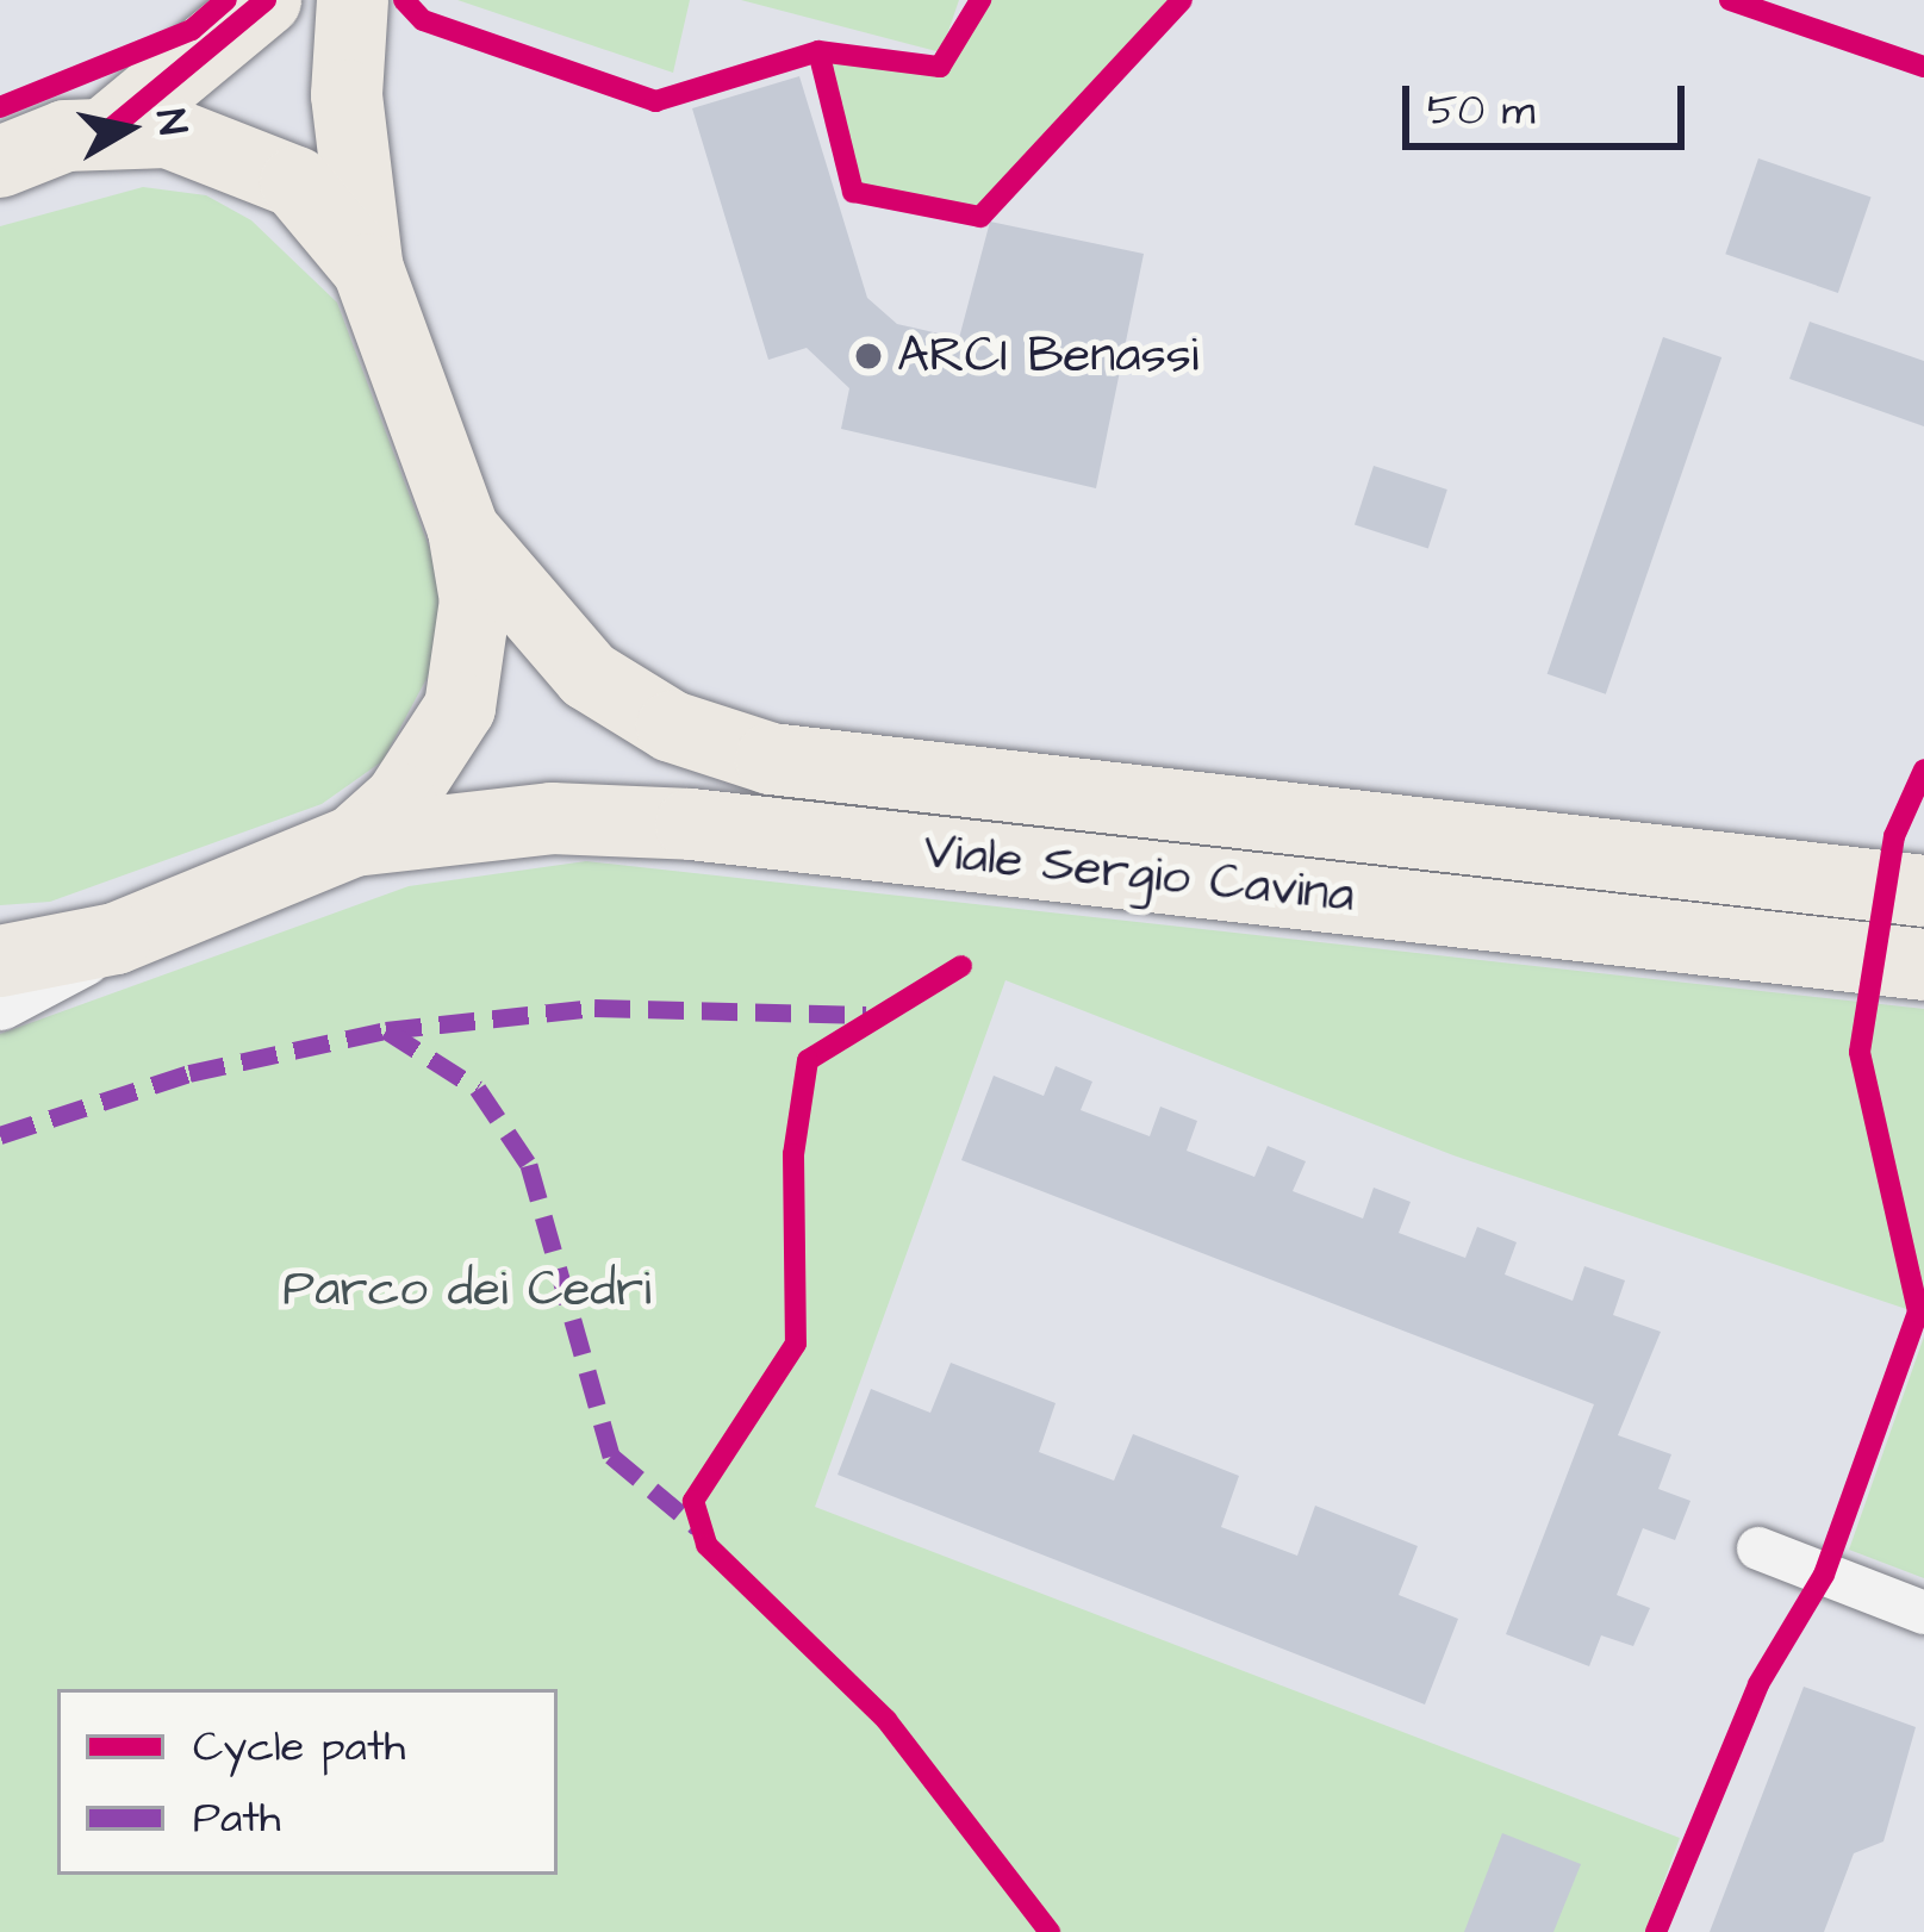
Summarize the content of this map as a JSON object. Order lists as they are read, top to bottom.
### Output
{
  "streets": {
    "main road": ["Viale Sergio Cavina"]
  },
  "parks": ["Parco dei Cedri"],
  "places": ["ARCI Benassi"],
  "legend": ["Cycle path", "Path"],
  "scale_bar": "50 m",
  "north": "right"
}
